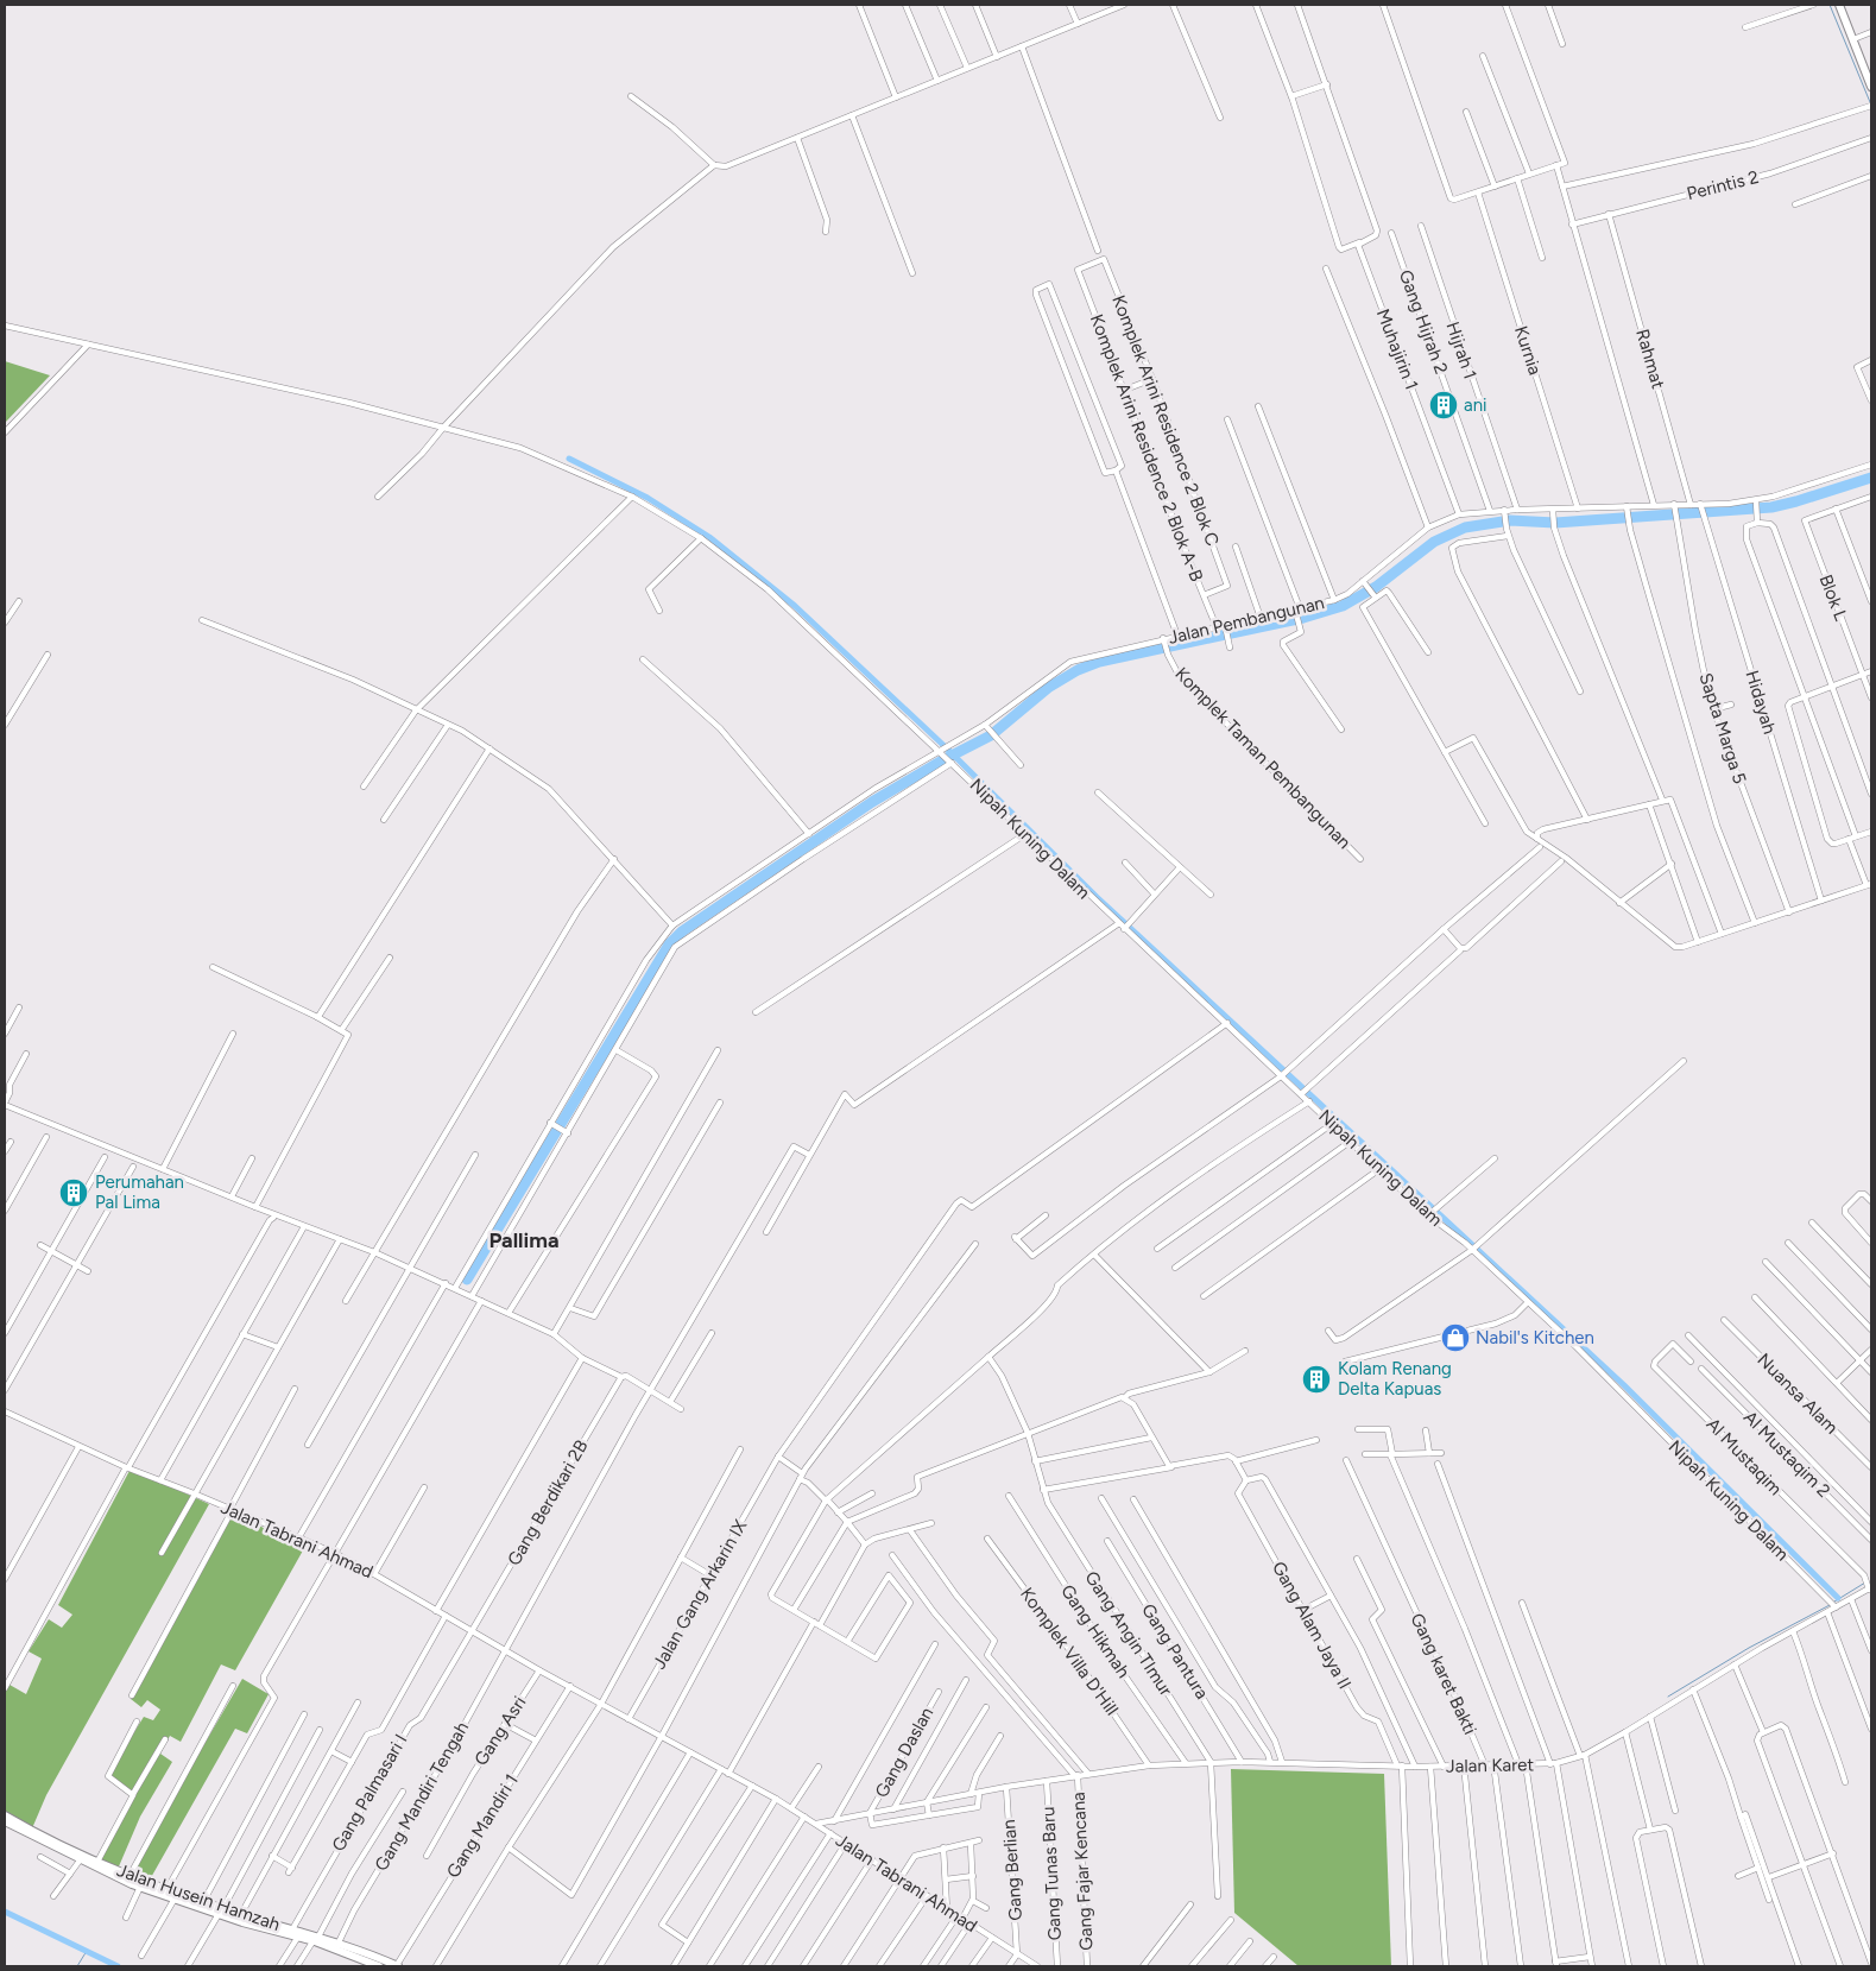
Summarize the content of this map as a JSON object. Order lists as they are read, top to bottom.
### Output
{
  "streets": {
    "street": [
      "Perintis 2",
      "Gang Hijrah 2",
      "Muhajirin 1",
      "Hijrah 1",
      "Kurnia",
      "Rahmat",
      "Komplek Arini Residence 2 Blok C",
      "Komplek Arini Residence 2 Blok A-B",
      "Blok L",
      "Jalan Pembangunan",
      "Hidayah",
      "Sapta Marga 5",
      "Komplek Taman Pembangunan",
      "Nipah Kuning Dalam",
      "Nuansa Alam",
      "Al Mustaqim 2",
      "Al Mustaqim",
      "Gang Berdikari 2B",
      "Jalan Tabrani Ahmad",
      "Jalan Gang Arkarin IX",
      "Gang Alam Jaya II",
      "Gang Hikmah",
      "Gang Angin TImur",
      "Komplek Villa D'Hill",
      "Gang Pantura",
      "Gang karet Bakti",
      "Gang Asri",
      "Gang Daslan",
      "Jalan Karet",
      "Gang Palmasari I",
      "Gang Mandiri Tengah",
      "Gang Mandiri 1",
      "Gang Berlian",
      "Gang Fajar Kencana",
      "Gang Tunas Baru",
      "Jalan Husein Hamzah"
    ]
  },
  "crossings": [
    ["Perintis 2", "Rahmat"],
    ["Gang Hijrah 2", "Jalan Pembangunan"],
    ["Muhajirin 1", "Jalan Pembangunan"],
    ["Hijrah 1", "Jalan Pembangunan"],
    ["Kurnia", "Jalan Pembangunan"],
    ["Rahmat", "Jalan Pembangunan"],
    ["Komplek Arini Residence 2 Blok C", "Komplek Arini Residence 2 Blok A-B"],
    ["Komplek Arini Residence 2 Blok A-B", "Jalan Pembangunan"],
    ["Jalan Pembangunan", "Hidayah"],
    ["Jalan Pembangunan", "Sapta Marga 5"],
    ["Jalan Pembangunan", "Komplek Taman Pembangunan"],
    ["Jalan Pembangunan", "Nipah Kuning Dalam"],
    ["Nipah Kuning Dalam", "Jalan Gang Arkarin IX"],
    ["Nipah Kuning Dalam", "Jalan Karet"],
    ["Al Mustaqim", "Jalan Karet"],
    ["Gang Berdikari 2B", "Jalan Tabrani Ahmad"],
    ["Gang Berdikari 2B", "Gang Palmasari I"],
    ["Jalan Tabrani Ahmad", "Jalan Gang Arkarin IX"],
    ["Jalan Tabrani Ahmad", "Gang Asri"],
    ["Jalan Tabrani Ahmad", "Jalan Karet"],
    ["Jalan Tabrani Ahmad", "Gang Palmasari I"],
    ["Jalan Tabrani Ahmad", "Gang Mandiri Tengah"],
    ["Jalan Tabrani Ahmad", "Gang Mandiri 1"],
    ["Jalan Tabrani Ahmad", "Gang Berlian"],
    ["Gang Alam Jaya II", "Jalan Karet"],
    ["Gang Hikmah", "Jalan Karet"],
    ["Gang Angin TImur", "Jalan Karet"],
    ["Komplek Villa D'Hill", "Jalan Karet"],
    ["Gang Pantura", "Jalan Karet"],
    ["Gang karet Bakti", "Jalan Karet"],
    ["Gang Daslan", "Jalan Karet"],
    ["Jalan Karet", "Gang Berlian"],
    ["Jalan Karet", "Gang Fajar Kencana"],
    ["Jalan Karet", "Gang Tunas Baru"],
    ["Gang Palmasari I", "Jalan Husein Hamzah"],
    ["Gang Mandiri Tengah", "Jalan Husein Hamzah"],
    ["Gang Mandiri 1", "Jalan Husein Hamzah"]
  ],
  "districts": ["Pallima"],
  "places": {
    "building": ["ani", "Perumahan Pal Lima", "Kolam Renang Delta Kapuas"],
    "shop": ["Nabil's Kitchen"]
  }
}
